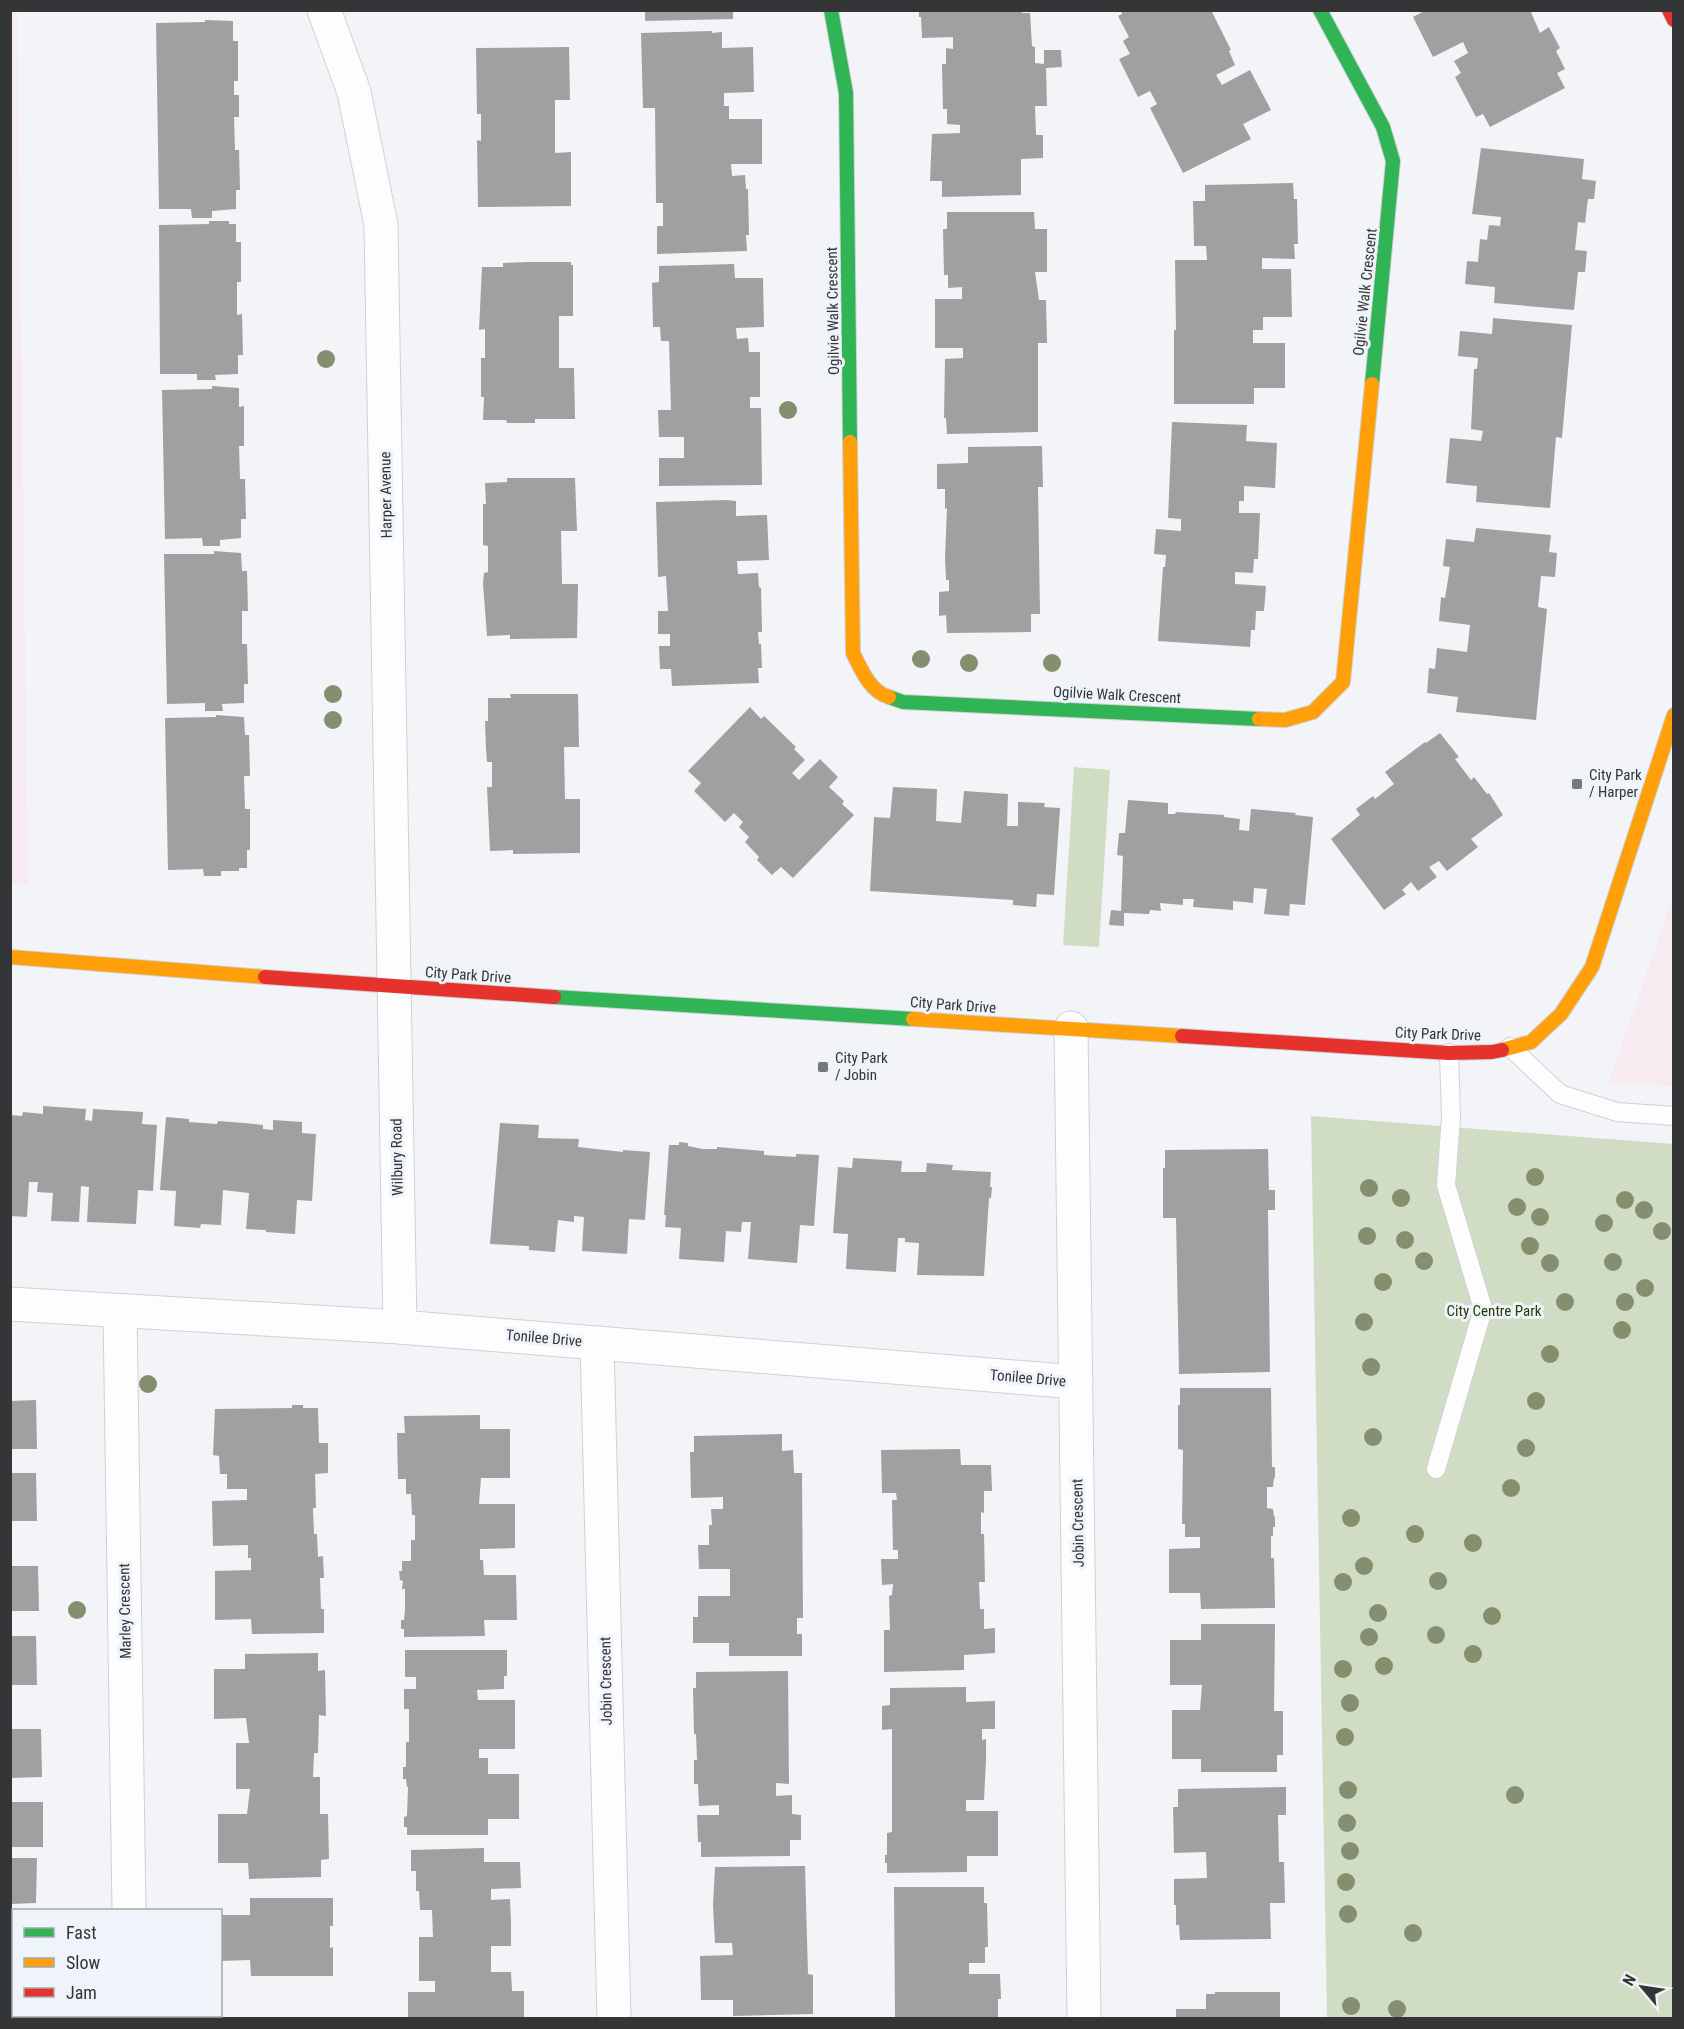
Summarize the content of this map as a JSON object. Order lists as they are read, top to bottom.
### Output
{
  "streets": {
    "street": [
      "Ogilvie Walk Crescent",
      "Harper Avenue",
      "City Park Drive",
      "Wilbury Road",
      "Tonilee Drive",
      "Jobin Crescent",
      "Marley Crescent"
    ]
  },
  "crossings": [
    ["Harper Avenue", "City Park Drive"],
    ["Harper Avenue", "Wilbury Road"],
    ["City Park Drive", "Wilbury Road"],
    ["City Park Drive", "Jobin Crescent"],
    ["Wilbury Road", "Tonilee Drive"],
    ["Tonilee Drive", "Jobin Crescent"],
    ["Tonilee Drive", "Marley Crescent"]
  ],
  "parks": ["City Centre Park"],
  "places": {
    "transit": ["City Park / Harper", "City Park / Jobin"]
  },
  "legend": ["Fast", "Slow", "Jam"],
  "north": "top left"
}
